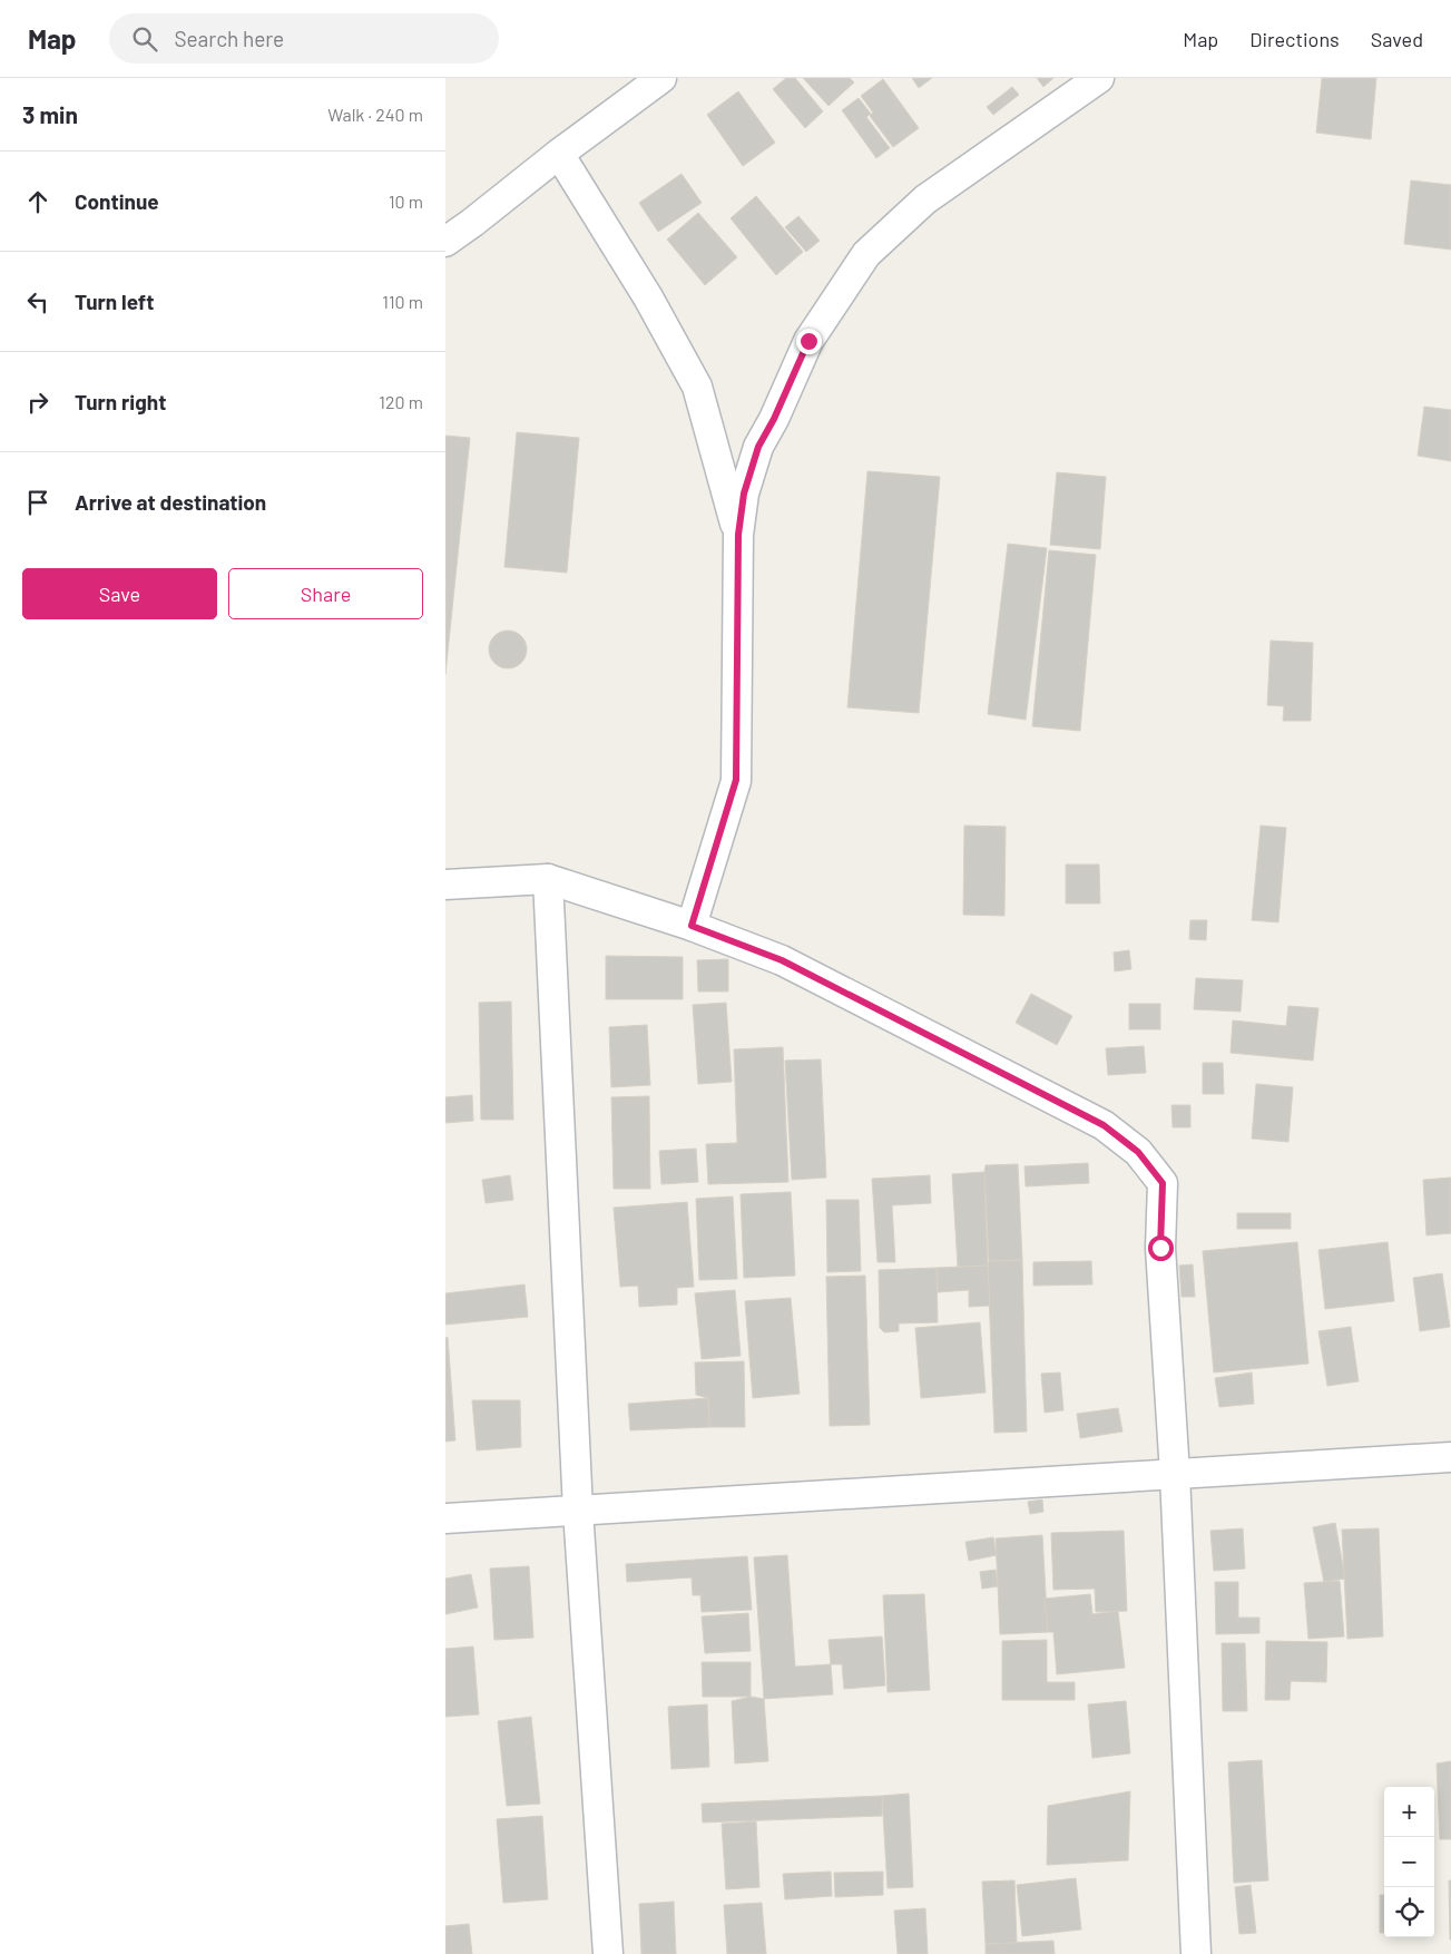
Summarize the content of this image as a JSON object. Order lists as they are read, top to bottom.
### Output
{
  "page": {
    "header": "Map",
    "search": "Search here",
    "nav": ["Map", "Directions", "Saved"],
    "heading": ["3 min", "Walk · 240 m"],
    "list": [
      ["Continue", "10 m"],
      ["Turn left", "110 m"],
      ["Turn right", "120 m"],
      "Arrive at destination"
    ],
    "buttons": ["Save", "Share"],
    "map_buttons": ["+", "−"]
  }
}
